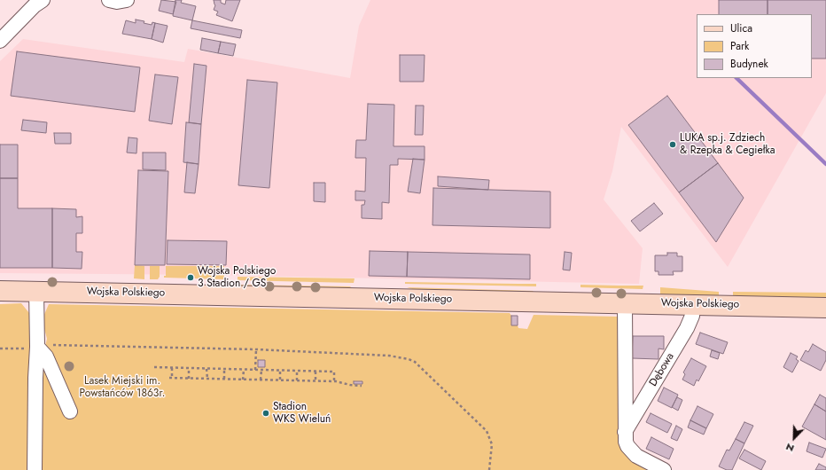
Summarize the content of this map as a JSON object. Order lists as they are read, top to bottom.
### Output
{
  "streets": {
    "street": ["Wojska Polskiego", "Dębowa"]
  },
  "crossings": [
    ["Wojska Polskiego", "Dębowa"]
  ],
  "parks": ["Lasek Miejski im. Powstańców 1863r."],
  "places": ["LUKA sp.j. Zdziech & Rzepka & Cegiełka", "Wojska Polskiego 3 Stadion / GS", "Stadion WKS Wieluń"],
  "legend": ["Ulica", "Park", "Budynek"],
  "north": "bottom left"
}
